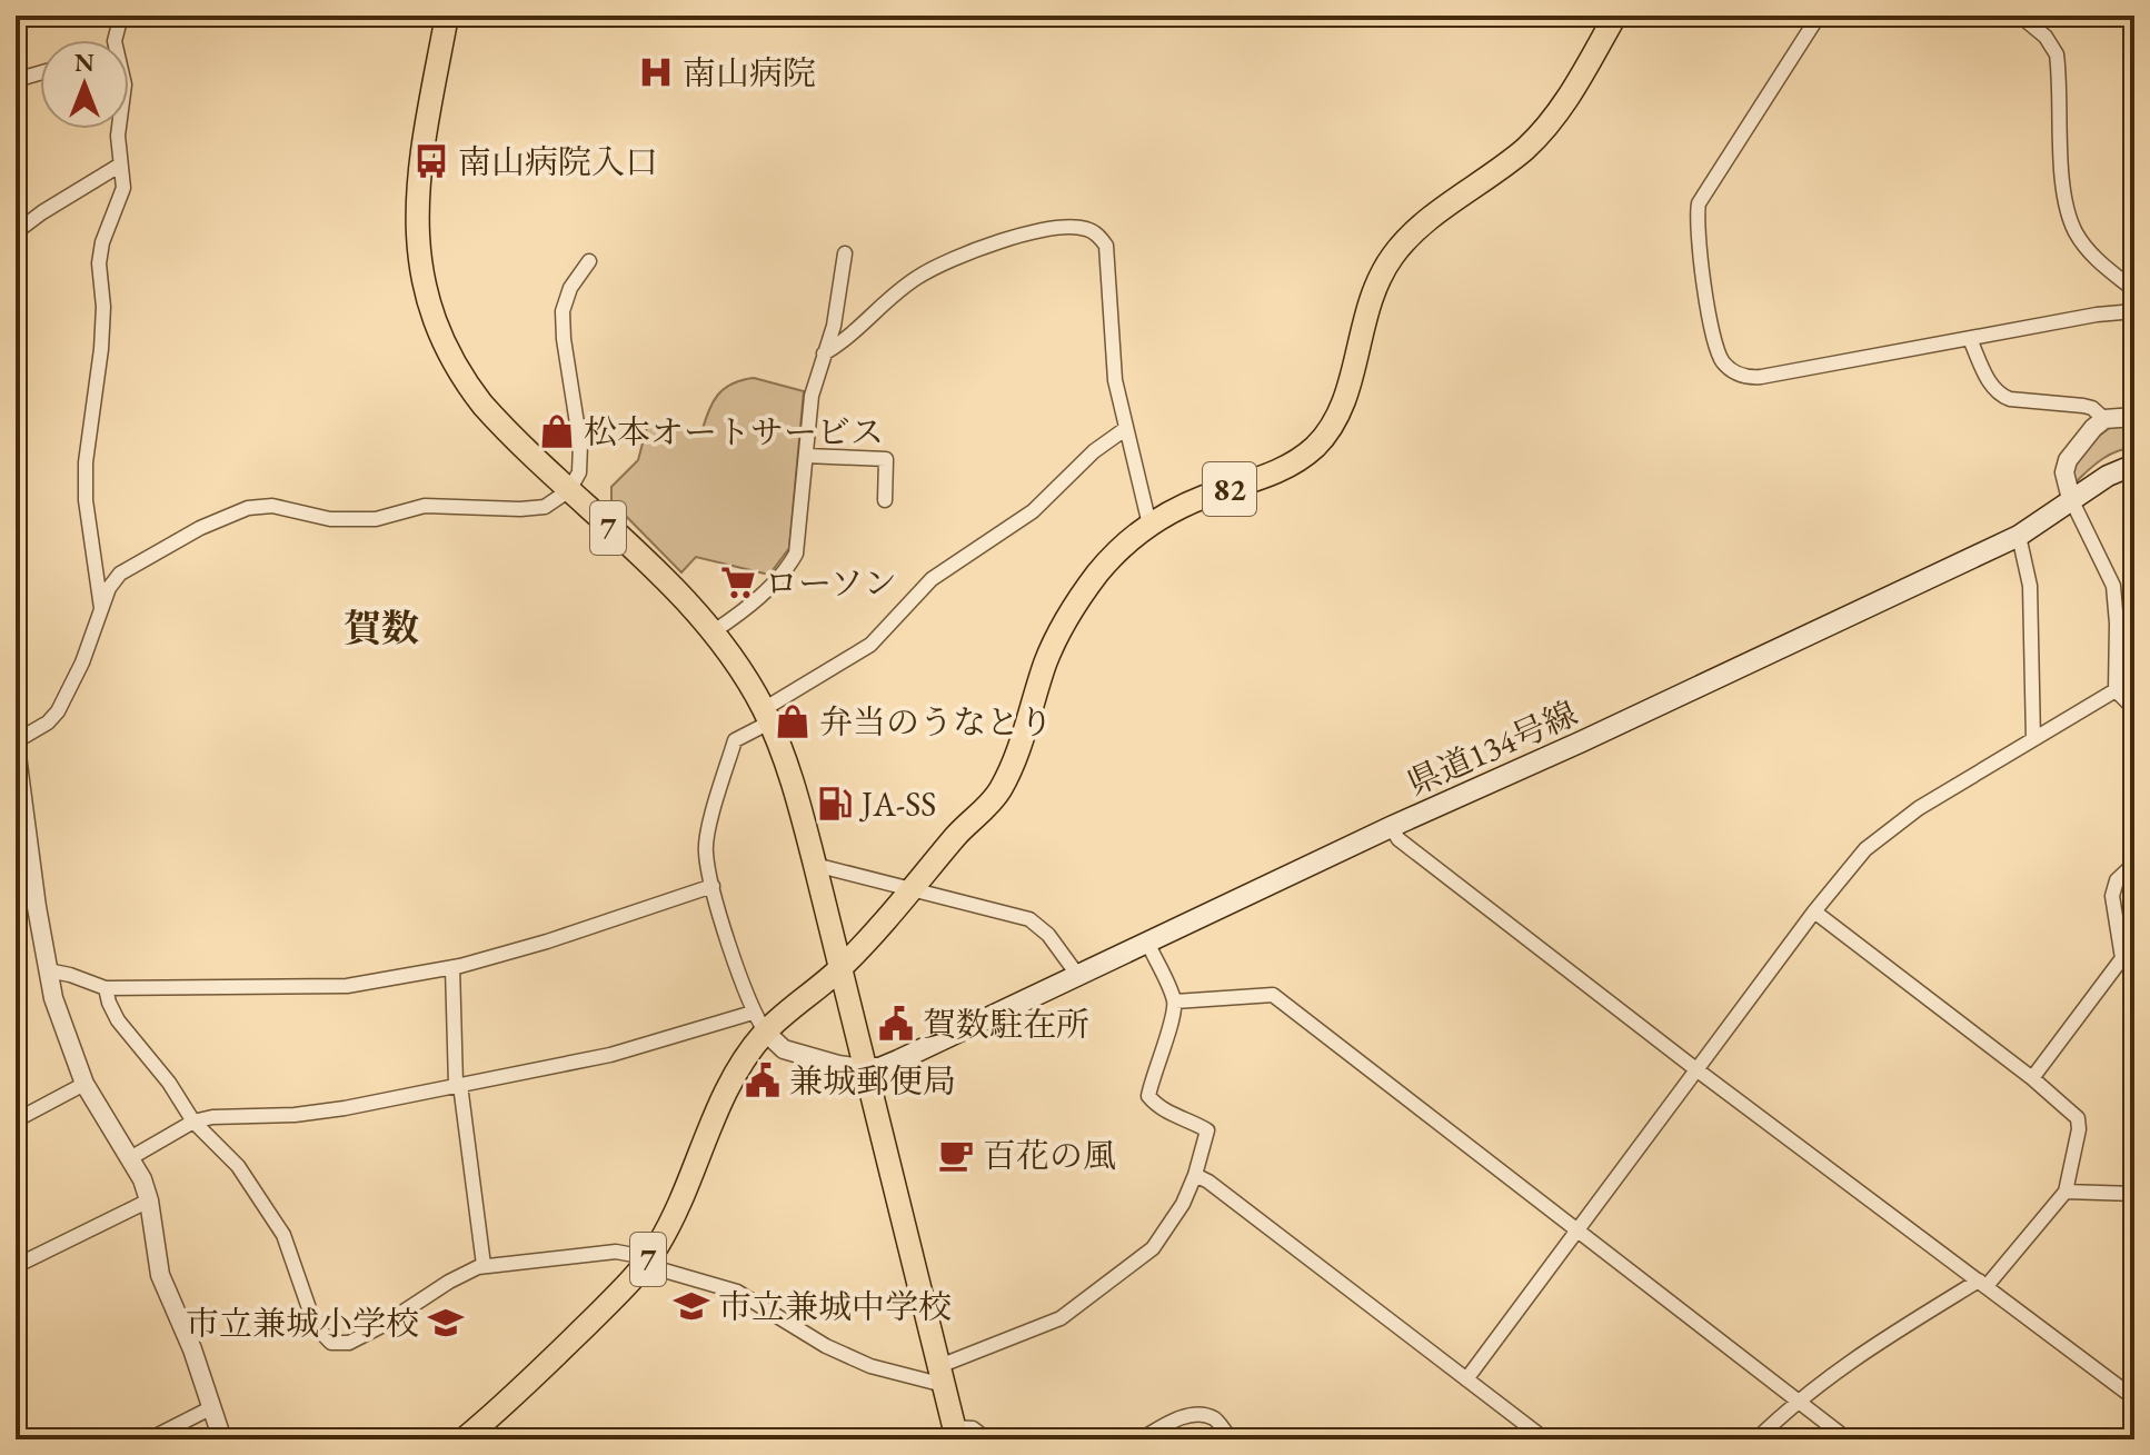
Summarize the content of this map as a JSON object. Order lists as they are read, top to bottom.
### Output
{
  "streets": {
    "main road": ["82", "7", "県道134号線"]
  },
  "crossings": [
    ["82", "7"],
    ["7", "県道134号線"]
  ],
  "districts": ["賀数"],
  "places": {
    "hospital": ["南山病院"],
    "bus stop": ["南山病院入口"],
    "shop": ["松本オートサービス", "弁当のうなとり"],
    "supermarket": ["ローソン"],
    "fuel station": ["JA-SS"],
    "public building": ["賀数駐在所", "兼城郵便局"],
    "cafe": ["百花の風"],
    "school or university": ["市立兼城中学校", "市立兼城小学校"]
  },
  "north": "top"
}
